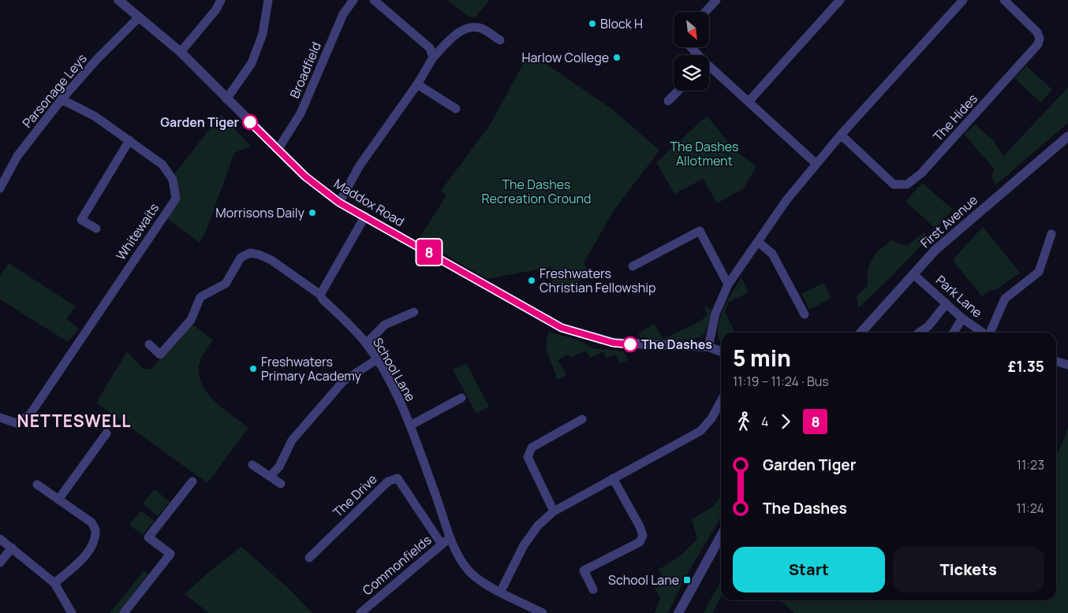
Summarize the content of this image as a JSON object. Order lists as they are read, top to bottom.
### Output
{
  "streets": {
    "street": [
      "Broadfield",
      "Parsonage Leys",
      "The Hides",
      "Maddox Road",
      "First Avenue",
      "Whitewaits",
      "Park Lane",
      "School Lane",
      "The Drive",
      "Commonfields"
    ]
  },
  "crossings": [
    ["Broadfield", "Maddox Road"],
    ["Parsonage Leys", "Maddox Road"],
    ["Parsonage Leys", "Whitewaits"],
    ["First Avenue", "Park Lane"],
    ["School Lane", "Commonfields"],
    ["The Drive", "Commonfields"]
  ],
  "districts": ["NETTESWELL"],
  "parks": ["The Dashes Allotment", "The Dashes Recreation Ground"],
  "places": {
    "other": [
      "Block H",
      "Harlow College",
      "Garden Tiger",
      "Morrisons Daily",
      "Freshwaters Christian Fellowship",
      "The Dashes",
      "Freshwaters Primary Academy"
    ],
    "transit": ["School Lane"]
  },
  "lines": ["bus line 8"],
  "north": "bottom right",
  "page": {
    "on_map": "8",
    "heading": ["5 min", "11:19 – 11:24 · Bus", "£1.35"],
    "legs": ["4", "8"],
    "list": [
      {
        "name": "Garden Tiger",
        "value": "11:23"
      },
      {
        "name": "The Dashes",
        "value": "11:24"
      }
    ],
    "buttons": ["Start", "Tickets"]
  }
}
